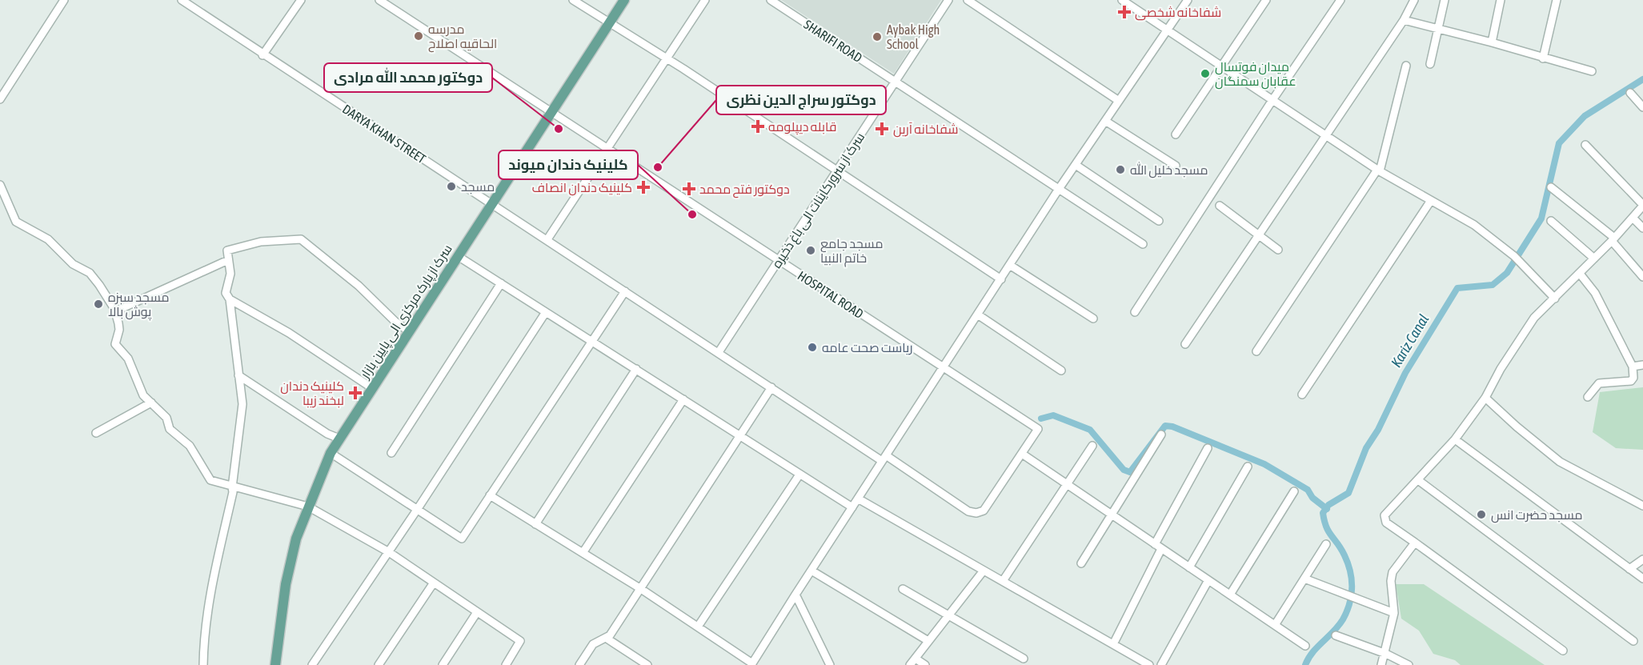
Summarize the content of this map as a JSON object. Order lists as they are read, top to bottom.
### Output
{
  "streets": {
    "main road": ["سرک از پارک مرکزی الی پایین بازار"],
    "street": [
      "SHARIFI ROAD",
      "DARYA KHAN STREET",
      "سرک از سرورکاینات الی باغ ذخیره",
      "HOSPITAL ROAD"
    ]
  },
  "crossings": [
    ["SHARIFI ROAD", "سرک از سرورکاینات الی باغ ذخیره"],
    ["DARYA KHAN STREET", "سرک از سرورکاینات الی باغ ذخیره"],
    ["DARYA KHAN STREET", "HOSPITAL ROAD"],
    ["DARYA KHAN STREET", "سرک از پارک مرکزی الی پایین بازار"],
    ["سرک از سرورکاینات الی باغ ذخیره", "HOSPITAL ROAD"],
    ["HOSPITAL ROAD", "سرک از پارک مرکزی الی پایین بازار"]
  ],
  "water": ["Kariz Canal"],
  "places": {
    "health": [
      "شفاخانه شخصی",
      "قابله دیپلومه",
      "شفاخانه آرین",
      "کلینیک دندان انصاف",
      "دوکتور فتح محمد",
      "کلینیک دندان لبخند زیبا"
    ],
    "other": [
      "مدرسه الحاقیه اصلاح",
      "Aybak High School",
      "میدان فوتسال عقابان سمنگان",
      "دوکتور محمد الله مرادی",
      "دوکتور سراج الدین نظری",
      "مسجد خلیل الله",
      "مسجد",
      "کلینیک دندان میوند",
      "مسجد جامع خاتم النبیا",
      "مسجد سبزه پوش بالا",
      "ریاست صحت عامه",
      "مسجد حضرت انس"
    ]
  }
}
